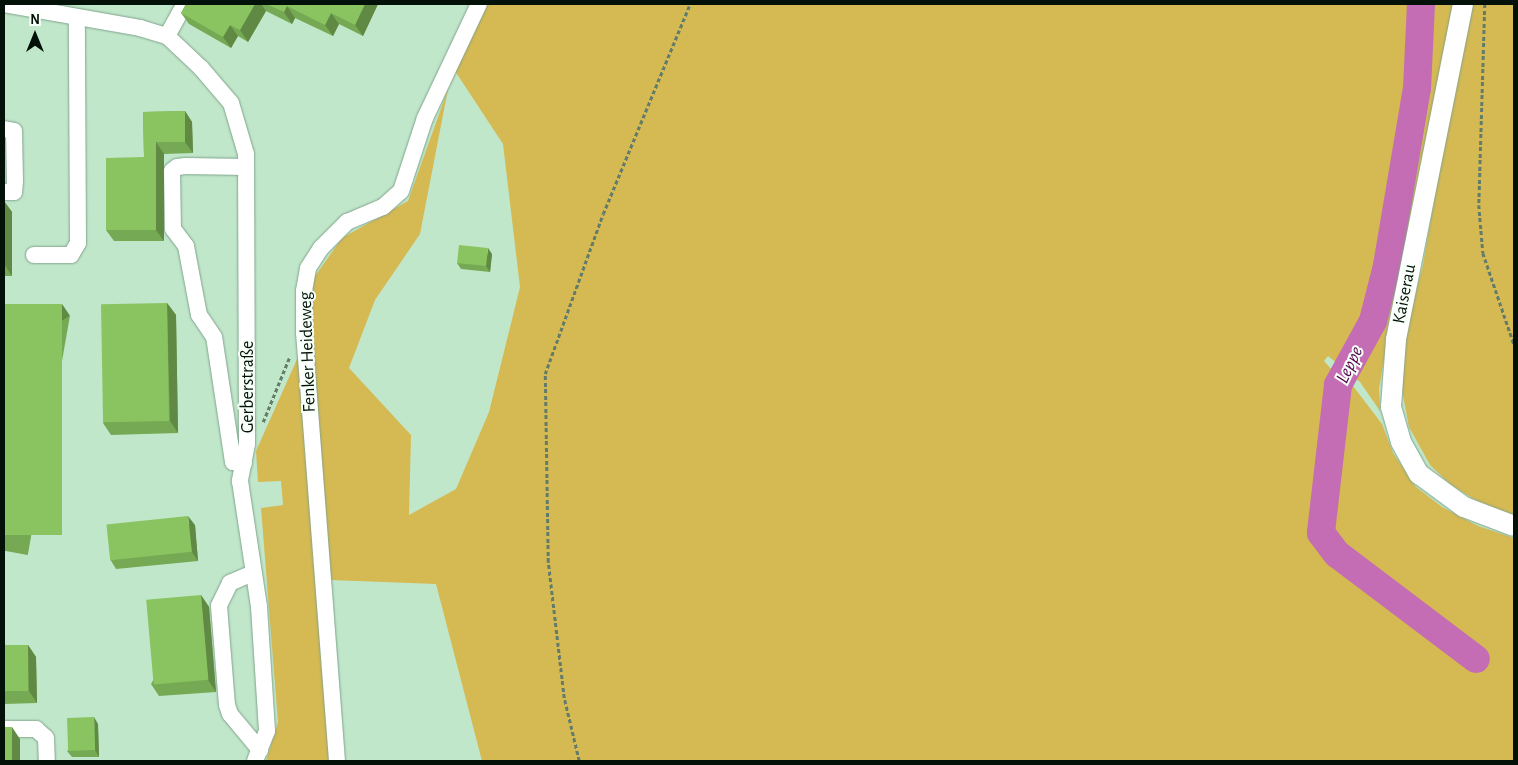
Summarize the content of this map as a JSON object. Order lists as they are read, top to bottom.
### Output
{
  "streets": {
    "main road": ["Kaiserau"],
    "street": ["Fenker Heideweg", "Gerberstraße"]
  },
  "water": ["Leppe"],
  "north": "top"
}
